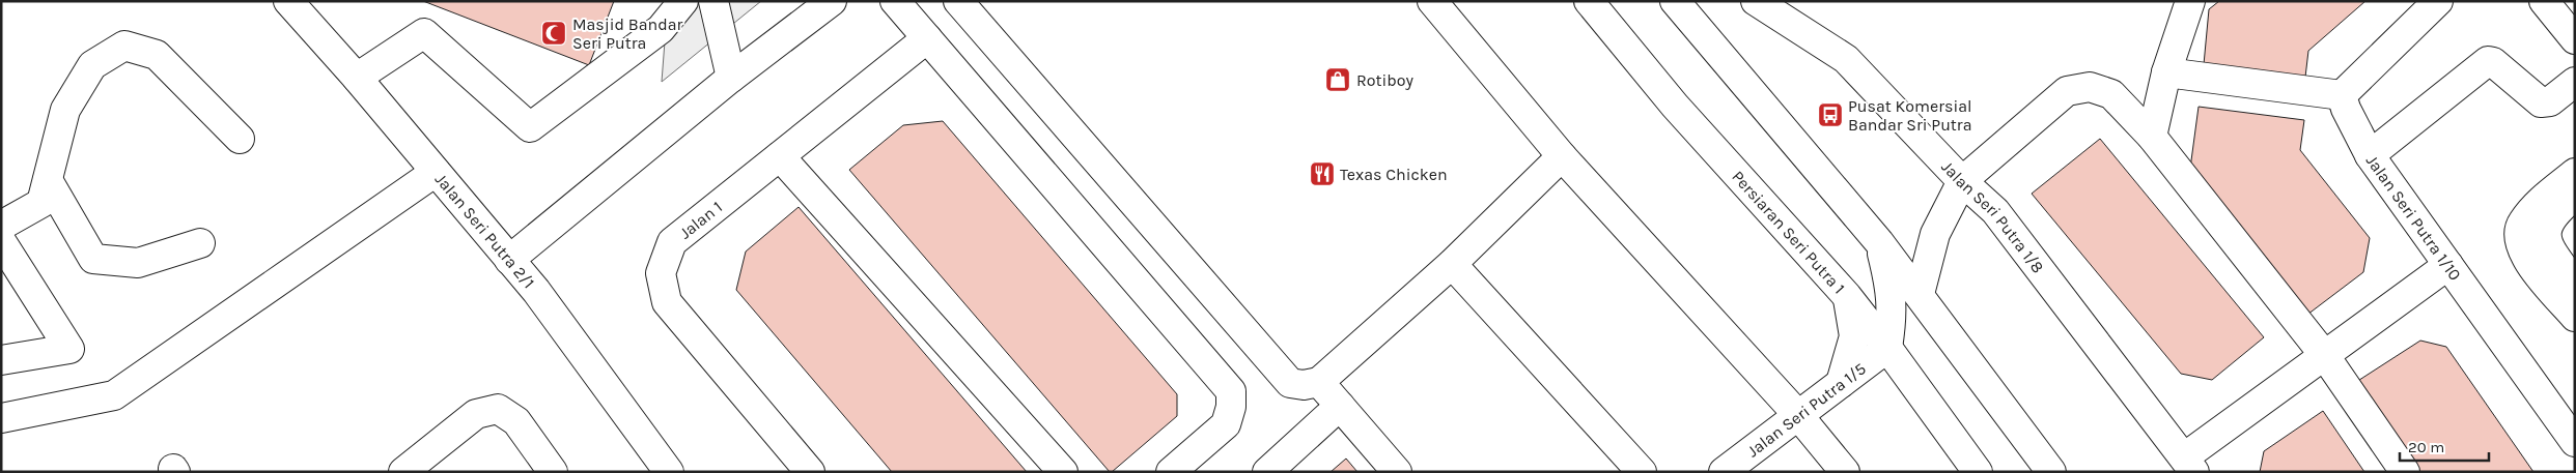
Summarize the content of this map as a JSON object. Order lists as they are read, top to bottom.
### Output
{
  "streets": {
    "street": [
      "Jalan Seri Putra 1/10",
      "Jalan Seri Putra 1/8",
      "Jalan 1",
      "Jalan Seri Putra 2/1",
      "Persiaran Seri Putra 1",
      "Jalan Seri Putra 1/5"
    ]
  },
  "crossings": [
    ["Persiaran Seri Putra 1", "Jalan Seri Putra 1/5"]
  ],
  "places": {
    "mosque": ["Masjid Bandar Seri Putra"],
    "shop": ["Rotiboy"],
    "bus stop": ["Pusat Komersial Bandar Sri Putra"],
    "restaurant": ["Texas Chicken"]
  },
  "scale_bar": "20 m"
}
